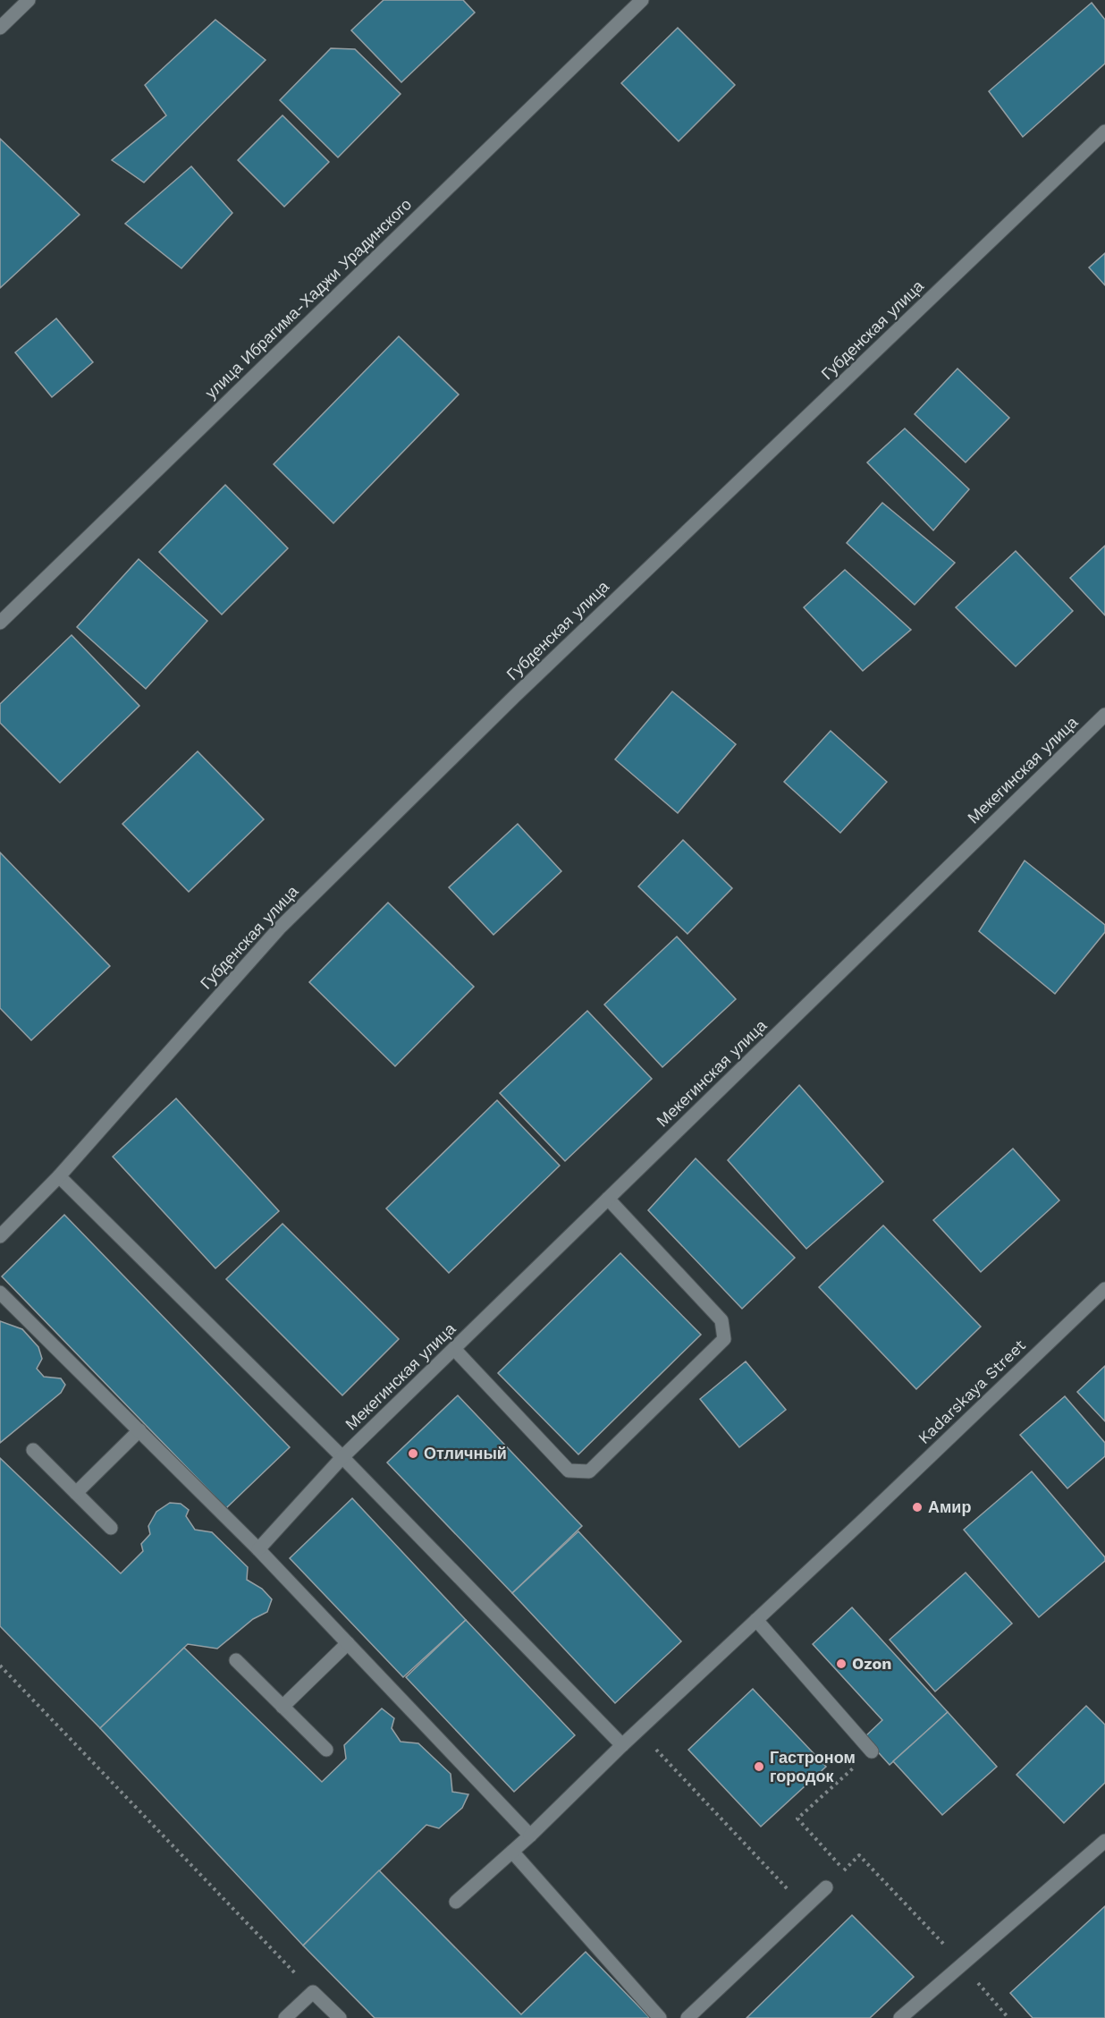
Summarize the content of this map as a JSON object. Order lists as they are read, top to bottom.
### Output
{
  "streets": {
    "street": [
      "улица Ибрагима-Хаджи Урадинского",
      "Губденская улица",
      "Мекегинская улица",
      "Kadarskaya Street"
    ]
  },
  "places": [
    "Отличный",
    "Амир",
    "Ozon",
    "Гастроном городок"
  ]
}
